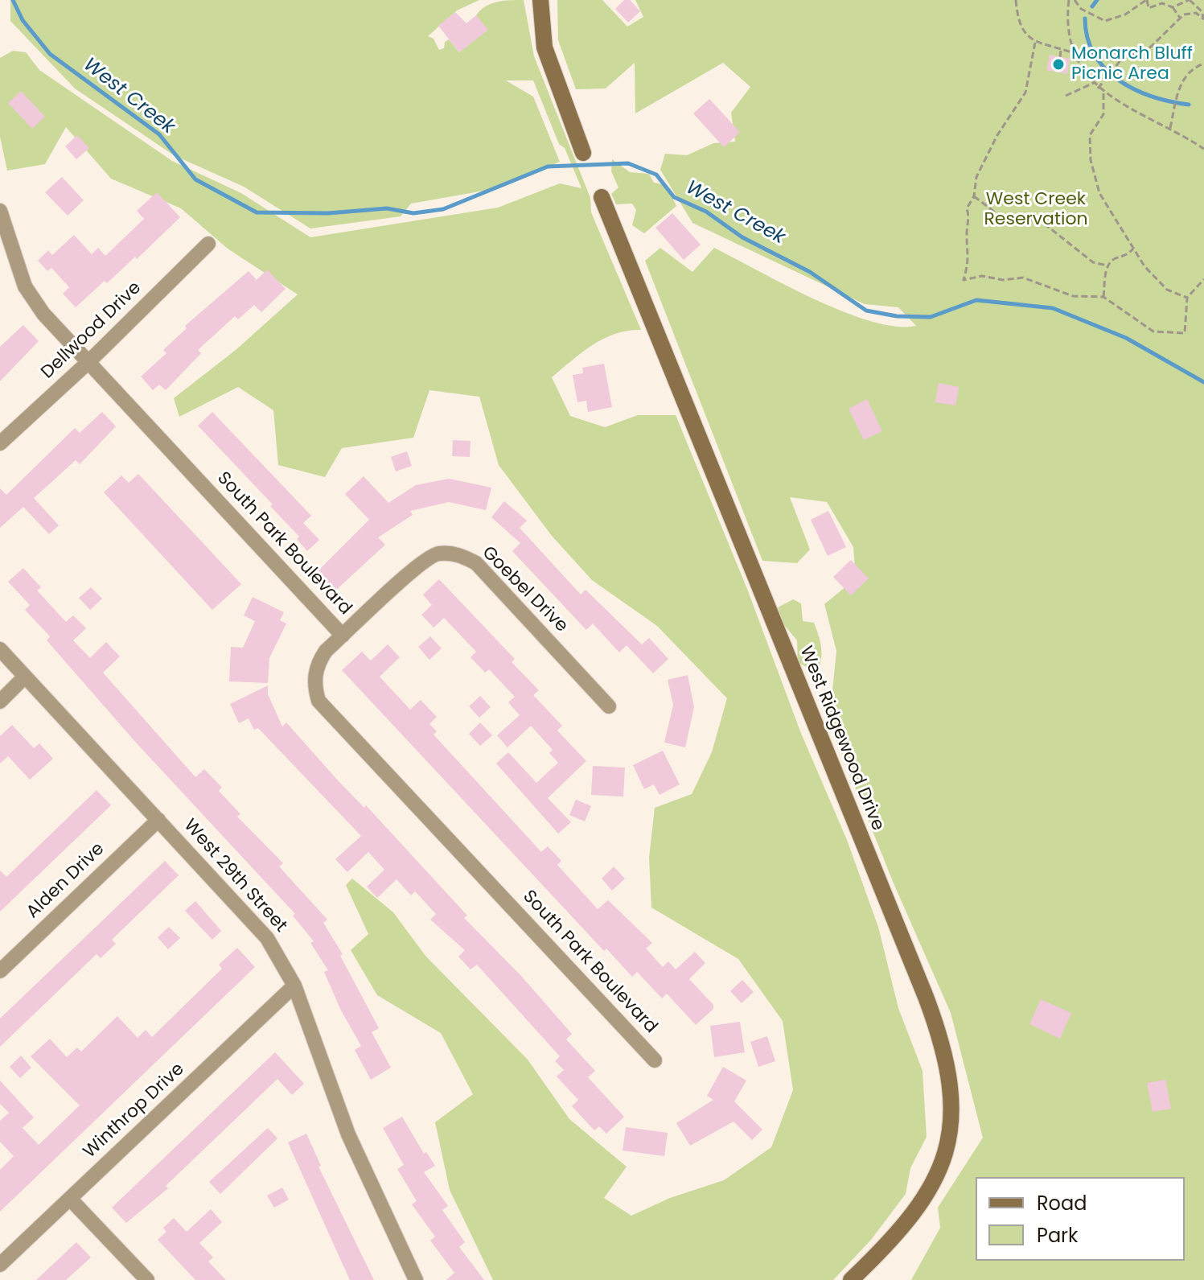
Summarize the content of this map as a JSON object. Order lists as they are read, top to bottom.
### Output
{
  "streets": {
    "street": [
      "Dellwood Drive",
      "South Park Boulevard",
      "Goebel Drive",
      "West Ridgewood Drive",
      "West 29th Street",
      "Alden Drive",
      "Winthrop Drive"
    ]
  },
  "crossings": [
    ["Dellwood Drive", "South Park Boulevard"],
    ["South Park Boulevard", "Goebel Drive"],
    ["West 29th Street", "Alden Drive"],
    ["West 29th Street", "Winthrop Drive"]
  ],
  "water": ["West Creek"],
  "parks": ["West Creek Reservation"],
  "places": ["Monarch Bluff Picnic Area"],
  "legend": ["Road", "Park"]
}
